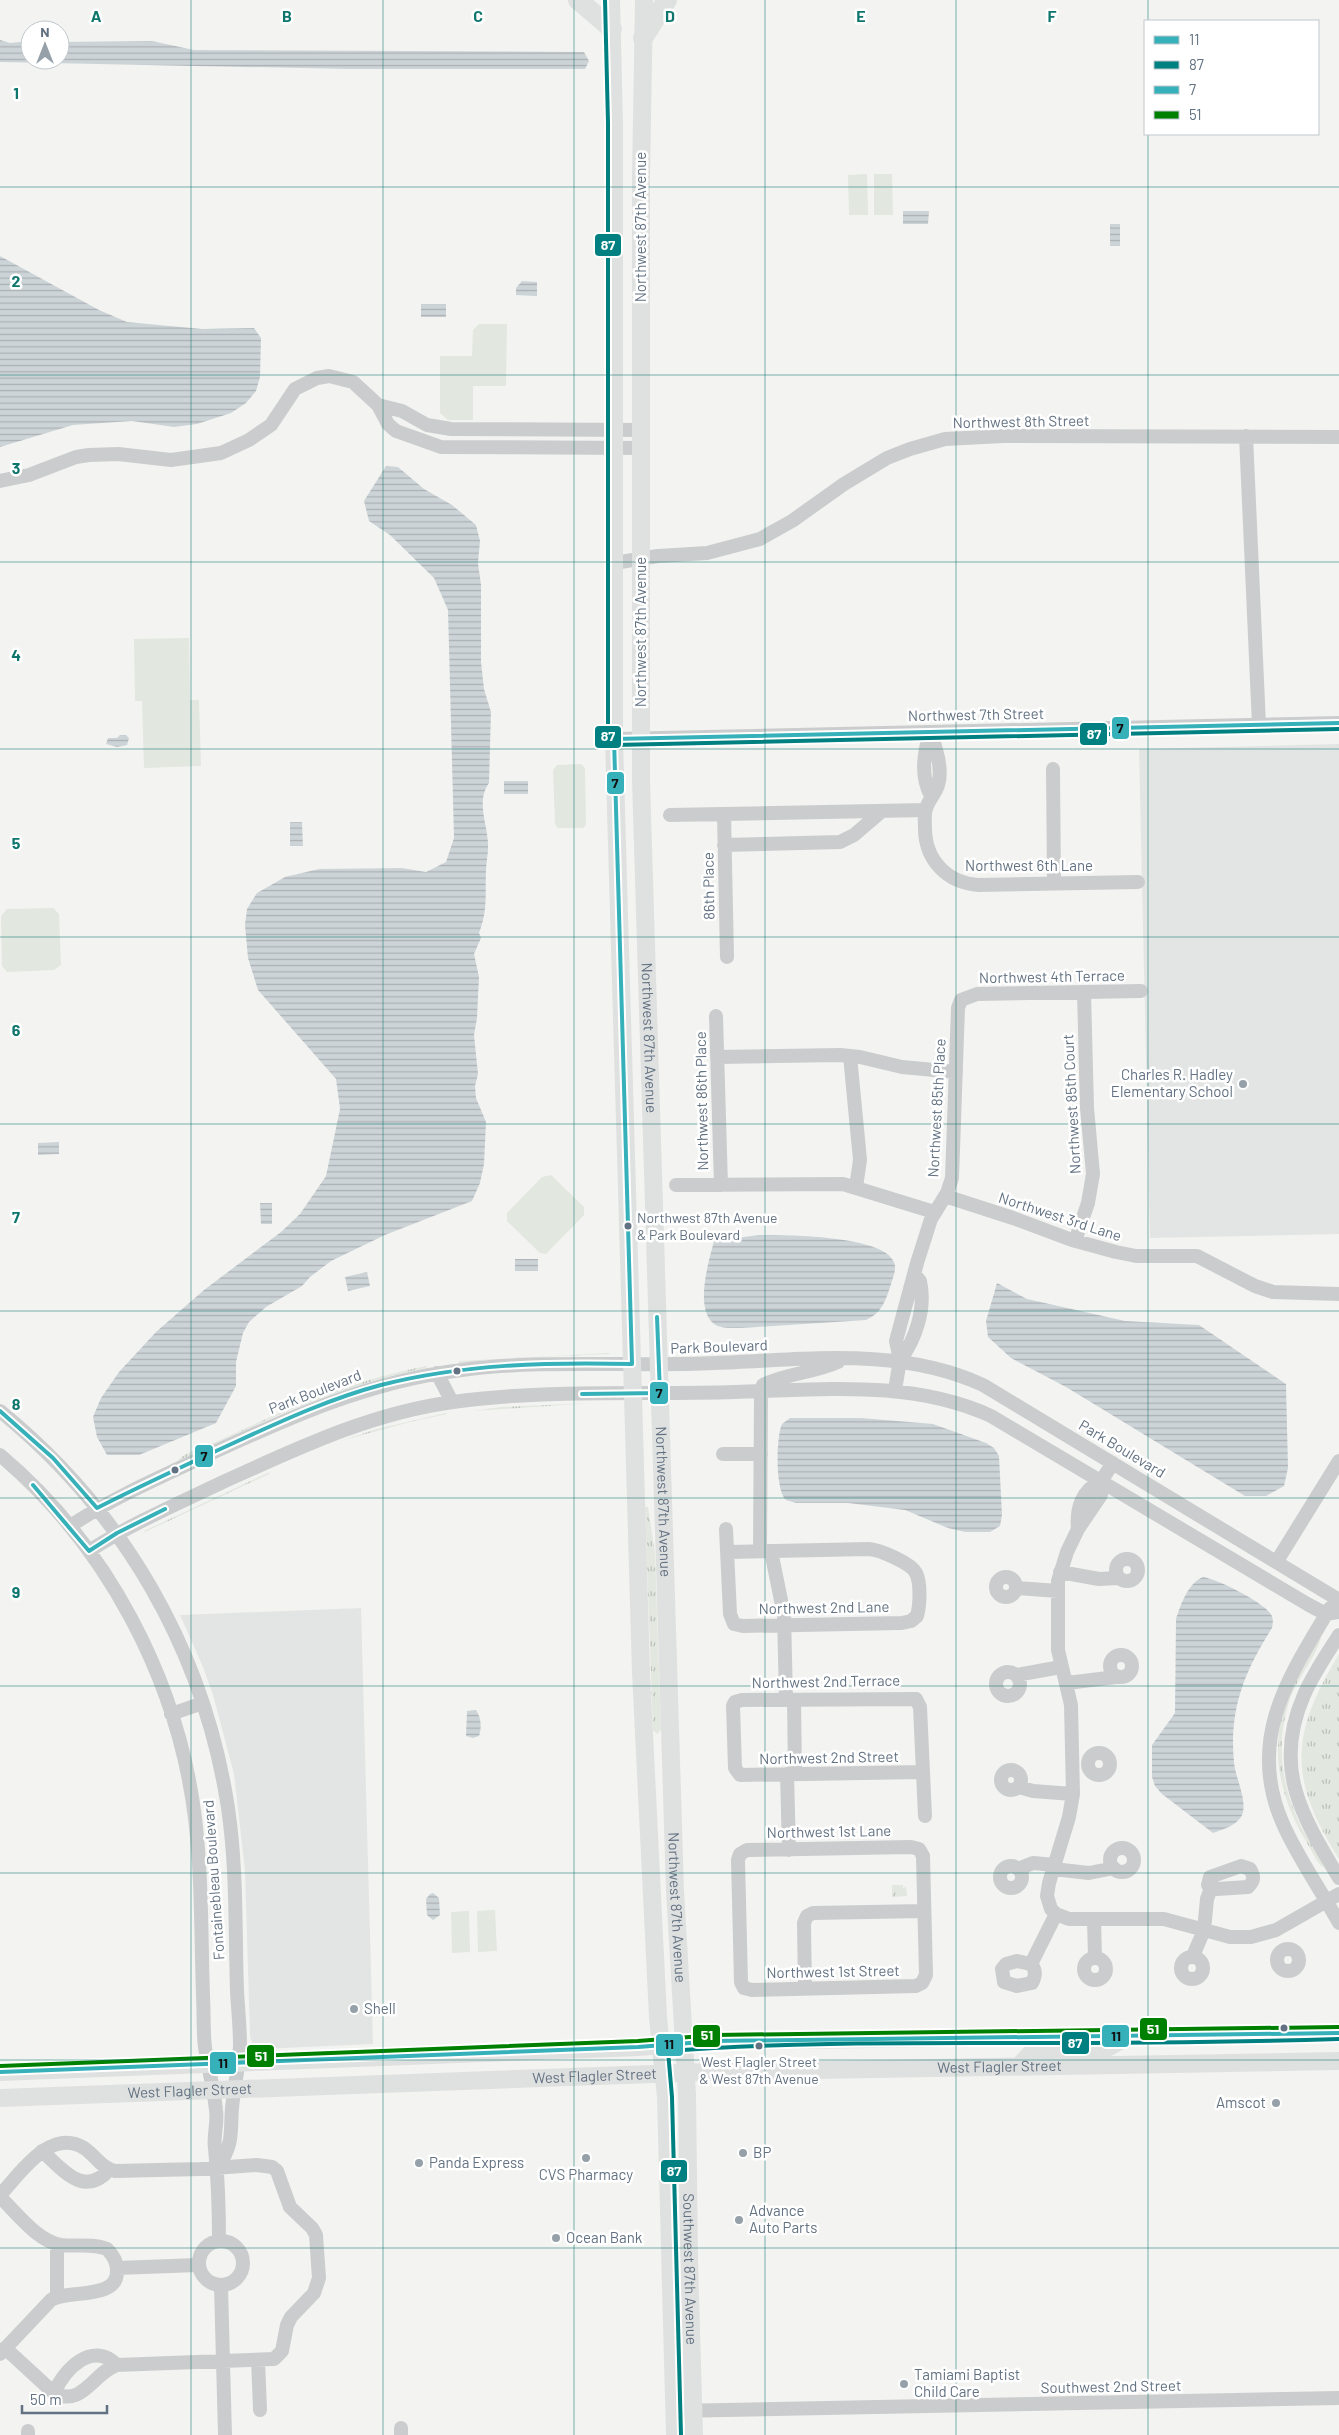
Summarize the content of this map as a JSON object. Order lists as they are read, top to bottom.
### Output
{
  "streets": {
    "main road": ["Northwest 87th Avenue", "West Flagler Street", "Southwest 87th Avenue"],
    "street": [
      "Northwest 8th Street",
      "Northwest 7th Street",
      "Northwest 6th Lane",
      "86th Place",
      "Northwest 4th Terrace",
      "Northwest 86th Place",
      "Northwest 85th Court",
      "Northwest 85th Place",
      "Northwest 3rd Lane",
      "Park Boulevard",
      "Northwest 2nd Lane",
      "Northwest 2nd Terrace",
      "Northwest 2nd Street",
      "Northwest 1st Lane",
      "Fontainebleau Boulevard",
      "Northwest 1st Street",
      "Southwest 2nd Street"
    ]
  },
  "crossings": [
    ["Northwest 87th Avenue", "Northwest 8th Street"],
    ["Northwest 87th Avenue", "Northwest 7th Street"],
    ["Northwest 87th Avenue", "Park Boulevard"],
    ["Northwest 87th Avenue", "West Flagler Street"],
    ["Northwest 87th Avenue", "Southwest 87th Avenue"],
    ["Northwest 4th Terrace", "Northwest 85th Court"],
    ["Northwest 4th Terrace", "Northwest 85th Place"],
    ["Northwest 85th Court", "Northwest 3rd Lane"],
    ["Northwest 85th Place", "Northwest 3rd Lane"],
    ["Northwest 85th Place", "Park Boulevard"],
    ["Park Boulevard", "Fontainebleau Boulevard"],
    ["Northwest 2nd Terrace", "Northwest 2nd Street"],
    ["Northwest 1st Lane", "Northwest 1st Street"],
    ["Fontainebleau Boulevard", "West Flagler Street"],
    ["West Flagler Street", "Southwest 87th Avenue"],
    ["Southwest 87th Avenue", "Southwest 2nd Street"]
  ],
  "places": [
    "Charles R. Hadley Elementary School",
    "Northwest 87th Avenue & Park Boulevard",
    "Shell",
    "West Flagler Street & West 87th Avenue",
    "Amscot",
    "BP",
    "CVS Pharmacy",
    "Panda Express",
    "Advance Auto Parts",
    "Ocean Bank",
    "Tamiami Baptist Child Care"
  ],
  "lines": [
    "transit line 87",
    "transit line 7",
    "transit line 51",
    "transit line 11"
  ],
  "legend": [
    "11",
    "87",
    "7",
    "51"
  ],
  "scale_bar": "50 m",
  "north": "top",
  "grid": {
    "columns": [
      "A",
      "B",
      "C",
      "D",
      "E",
      "F"
    ],
    "rows": [
      "1",
      "2",
      "3",
      "4",
      "5",
      "6",
      "7",
      "8",
      "9"
    ]
  }
}
